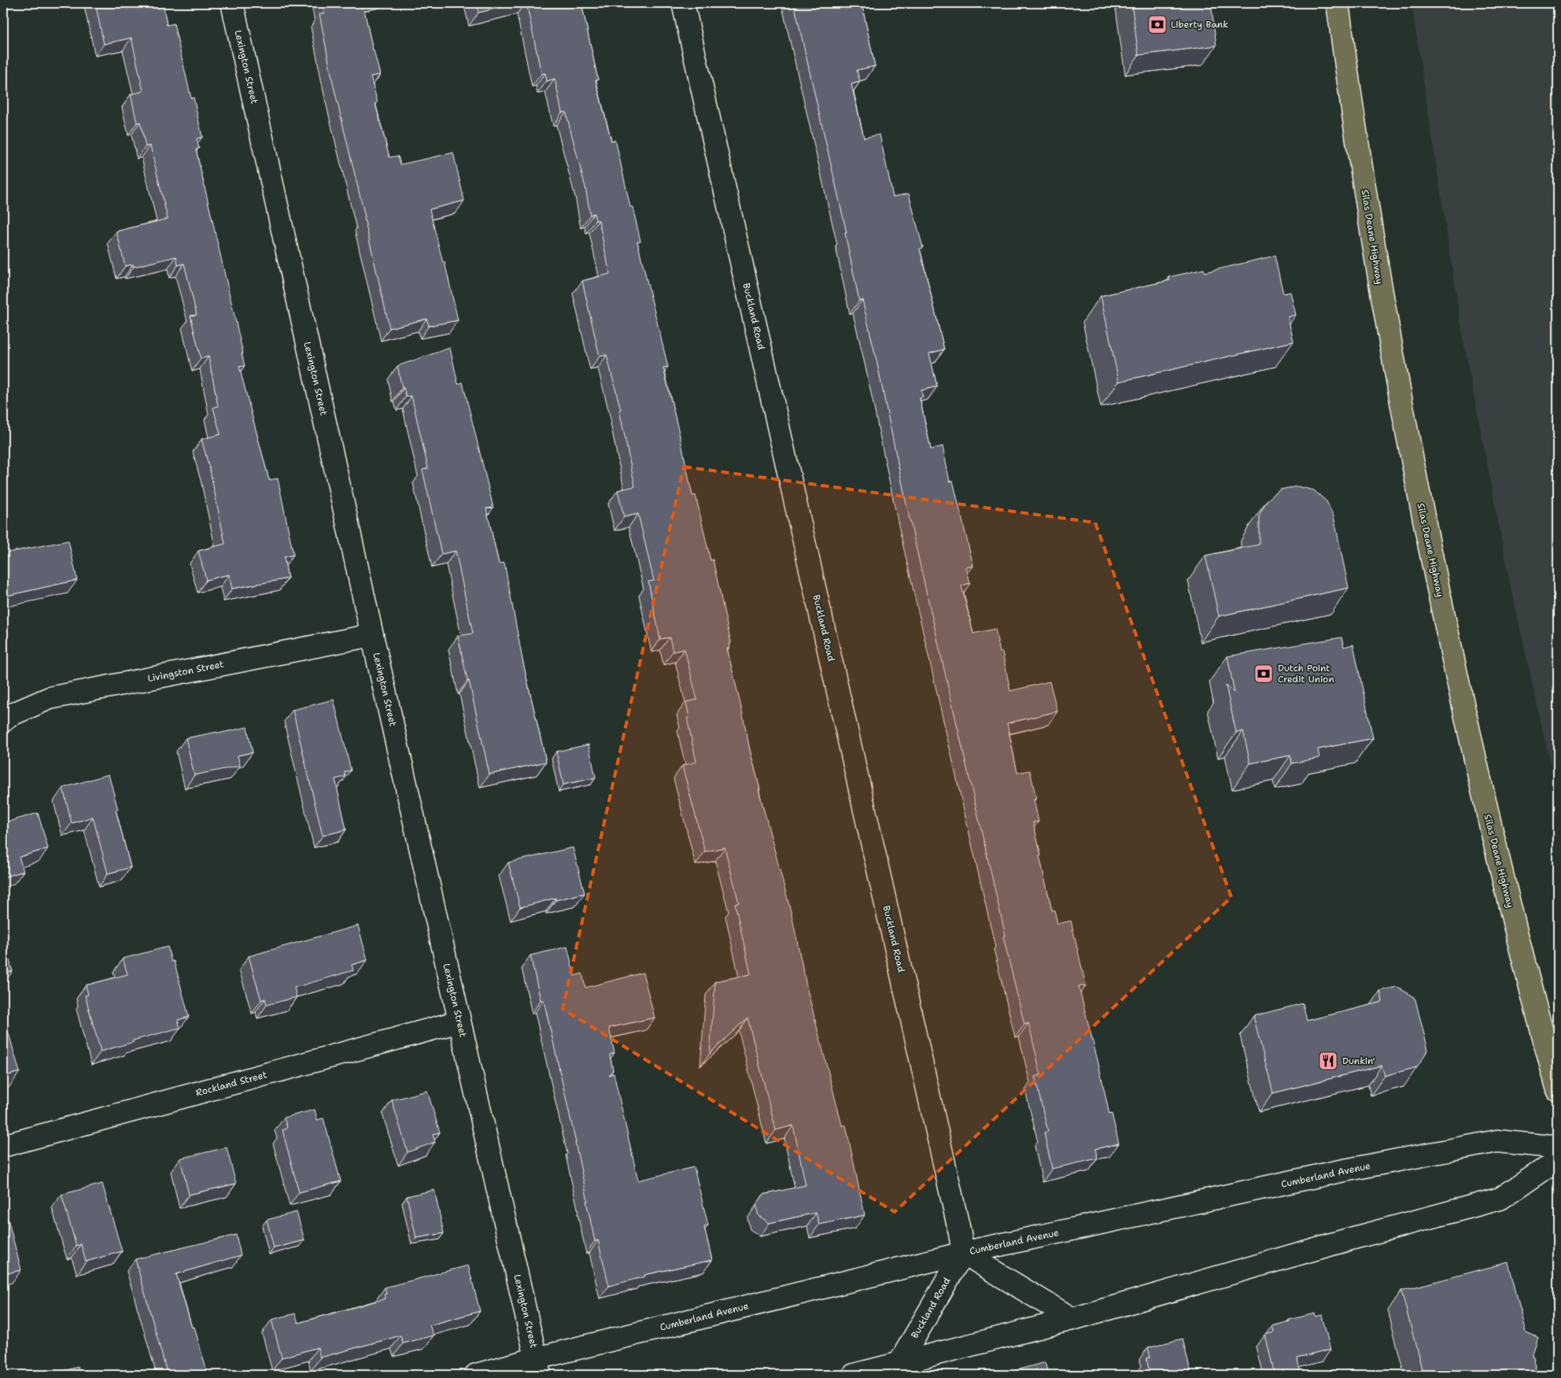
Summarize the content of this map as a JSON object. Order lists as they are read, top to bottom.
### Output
{
  "streets": {
    "main road": ["Silas Deane Highway"],
    "street": [
      "Lexington Street",
      "Buckland Road",
      "Livingston Street",
      "Rockland Street",
      "Cumberland Avenue"
    ]
  },
  "crossings": [
    ["Lexington Street", "Livingston Street"],
    ["Lexington Street", "Rockland Street"],
    ["Lexington Street", "Cumberland Avenue"],
    ["Buckland Road", "Cumberland Avenue"]
  ],
  "places": {
    "bank": ["Liberty Bank", "Dutch Point Credit Union"],
    "restaurant": ["Dunkin'"]
  }
}
